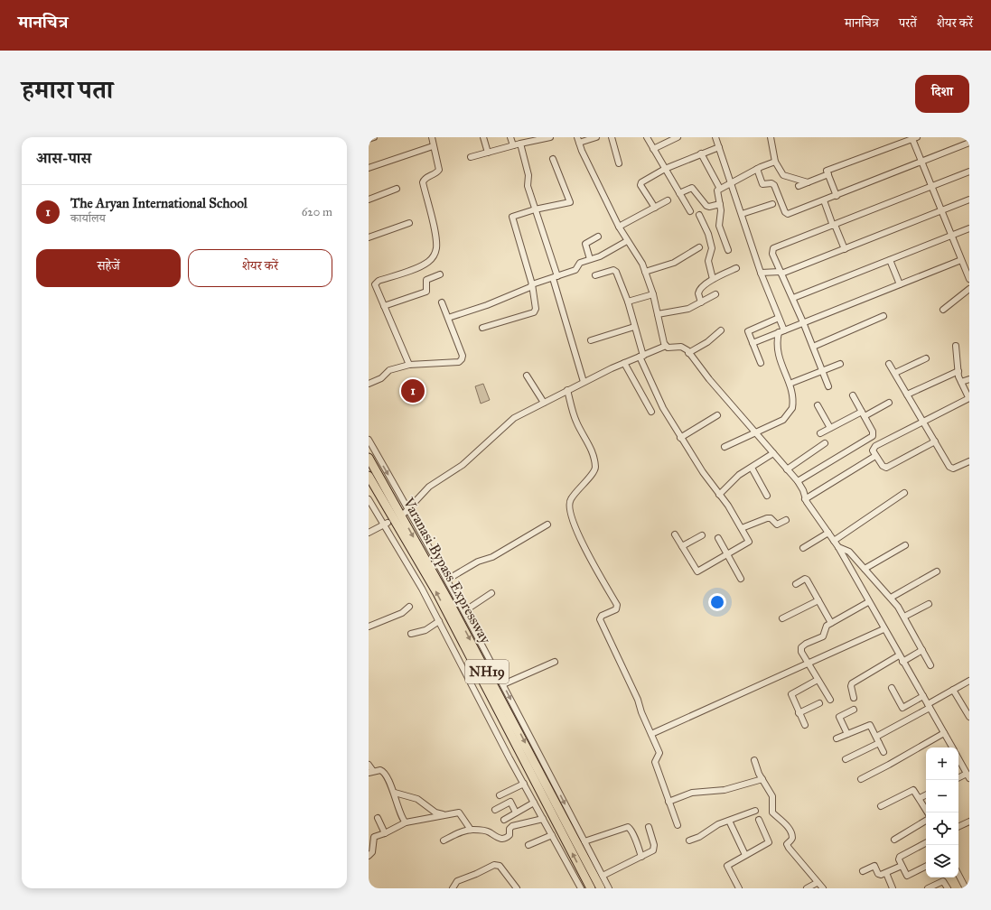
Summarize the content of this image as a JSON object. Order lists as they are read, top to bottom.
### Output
{
  "streets": {
    "highway": ["Varanasi Bypass Expressway", "NH19"]
  },
  "page": {
    "header": "मानचित्र",
    "nav": ["मानचित्र", "परतें", "शेयर करें"],
    "title": "हमारा पता",
    "buttons": [
      "दिशा",
      ["सहेजें", "शेयर करें"]
    ],
    "heading": "आस-पास",
    "list": [
      {
        "mark": "1",
        "name": "The Aryan International School",
        "note": "कार्यालय",
        "value": "620 m"
      }
    ],
    "pins": "1",
    "map_buttons": ["+", "−"]
  }
}
